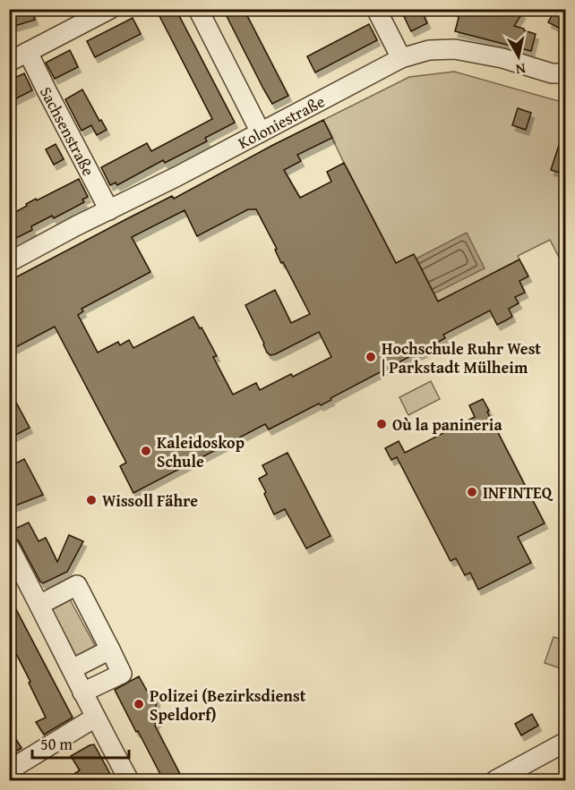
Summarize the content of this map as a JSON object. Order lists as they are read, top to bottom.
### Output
{
  "streets": {
    "street": ["Koloniestraße", "Sachsenstraße"]
  },
  "crossings": [
    ["Koloniestraße", "Sachsenstraße"]
  ],
  "places": [
    "Hochschule Ruhr West | Parkstadt Mülheim",
    "Où la panineria",
    "Kaleidoskop Schule",
    "INFINTEQ",
    "Wissoll Fähre",
    "Polizei (Bezirksdienst Speldorf)"
  ],
  "scale_bar": "50 m",
  "north": "bottom"
}
